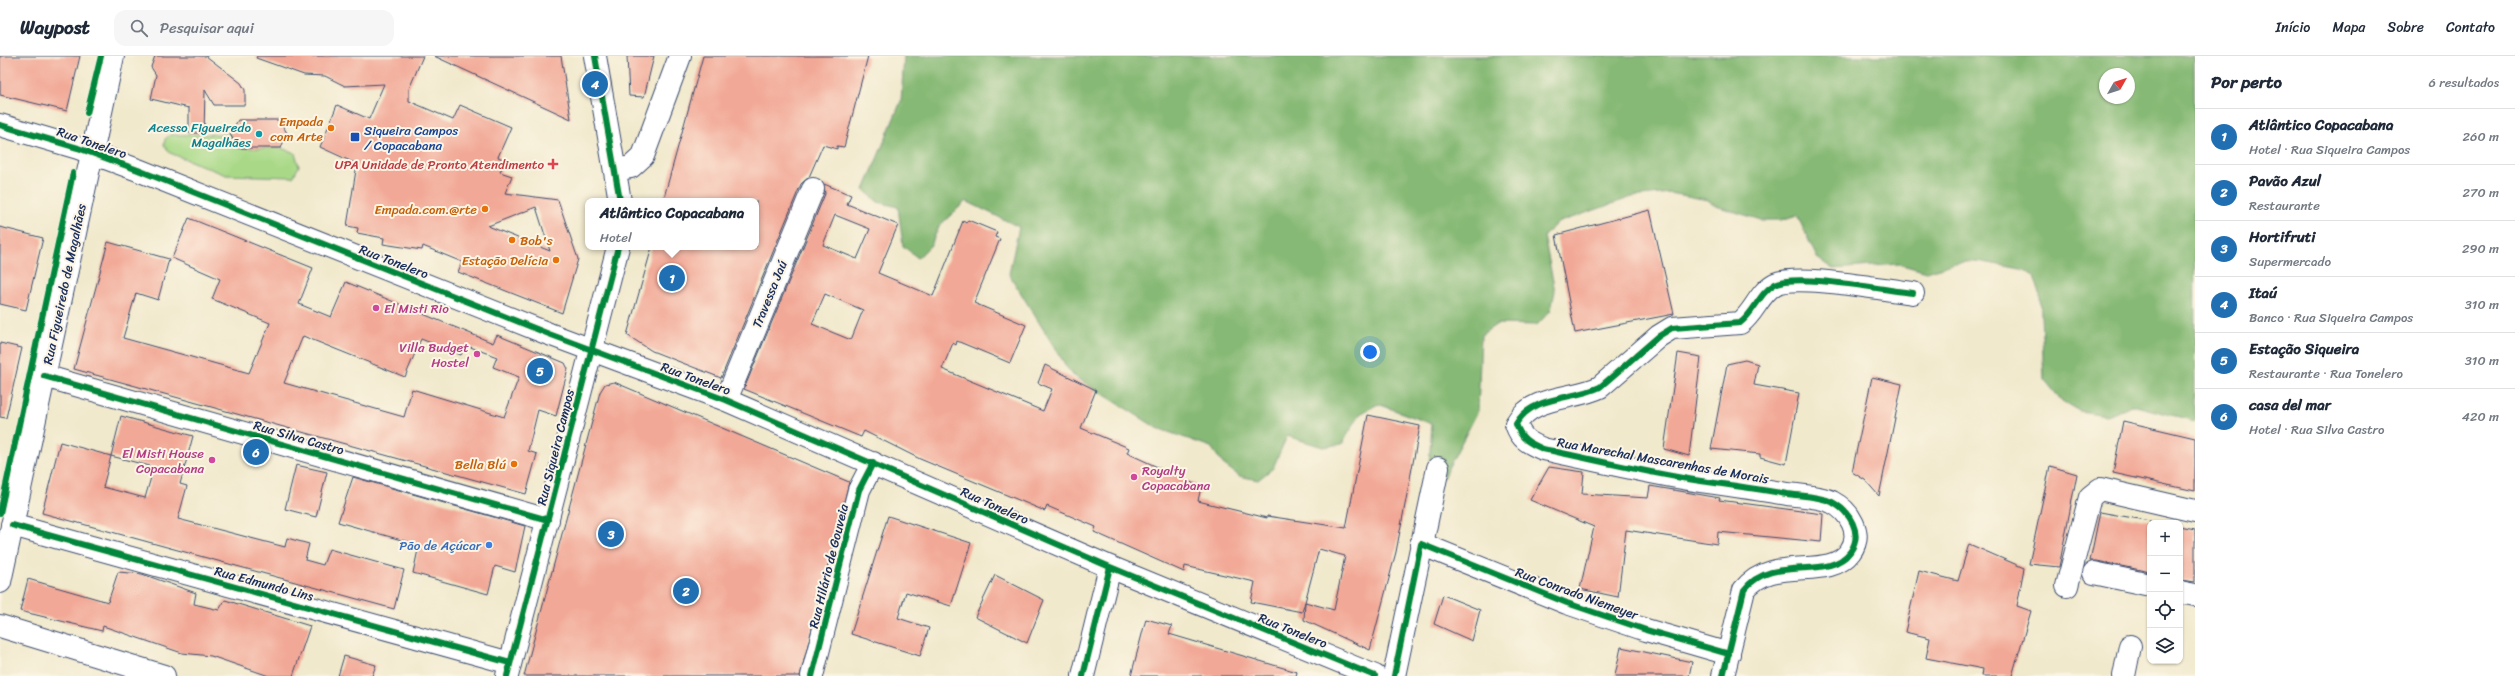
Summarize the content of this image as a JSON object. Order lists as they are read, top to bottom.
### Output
{
  "streets": {
    "street": [
      "Rua Tonelero",
      "Rua Figueiredo de Magalhães",
      "Travessa Jaú",
      "Rua Silva Castro",
      "Rua Siqueira Campos",
      "Rua Marechal Mascarenhas de Morais",
      "Rua Hilário de Gouveia",
      "Rua Edmundo Lins",
      "Rua Conrado Niemeyer"
    ]
  },
  "crossings": [
    ["Rua Tonelero", "Rua Figueiredo de Magalhães"],
    ["Rua Tonelero", "Travessa Jaú"],
    ["Rua Tonelero", "Rua Siqueira Campos"],
    ["Rua Tonelero", "Rua Hilário de Gouveia"],
    ["Rua Figueiredo de Magalhães", "Rua Silva Castro"],
    ["Rua Figueiredo de Magalhães", "Rua Edmundo Lins"],
    ["Rua Silva Castro", "Rua Siqueira Campos"],
    ["Rua Siqueira Campos", "Rua Edmundo Lins"],
    ["Rua Marechal Mascarenhas de Morais", "Rua Conrado Niemeyer"]
  ],
  "places": {
    "other": [
      "Empada com Arte",
      "Acesso Figueiredo Magalhães",
      "Empada.com.@rte",
      "Bob's",
      "Estação Delícia",
      "El Misti Rio",
      "Villa Budget Hostel",
      "El Misti House Copacabana",
      "Bella Blú",
      "Royalty Copacabana",
      "Pão de Açúcar"
    ],
    "transit": ["Siqueira Campos / Copacabana"],
    "health": ["UPA Unidade de Pronto Atendimento"]
  },
  "north": "top right",
  "page": {
    "header": "Waypost",
    "search": "Pesquisar aqui",
    "nav": [
      "Início",
      "Mapa",
      "Sobre",
      "Contato"
    ],
    "heading": ["Por perto", "6 resultados"],
    "pins": [
      "4",
      "1",
      "5",
      "6",
      "3",
      "2"
    ],
    "list": [
      {
        "mark": "1",
        "name": "Atlântico Copacabana",
        "note": "Hotel · Rua Siqueira Campos",
        "value": "260 m"
      },
      {
        "mark": "2",
        "name": "Pavão Azul",
        "note": "Restaurante",
        "value": "270 m"
      },
      {
        "mark": "3",
        "name": "Hortifruti",
        "note": "Supermercado",
        "value": "290 m"
      },
      {
        "mark": "4",
        "name": "Itaú",
        "note": "Banco · Rua Siqueira Campos",
        "value": "310 m"
      },
      {
        "mark": "5",
        "name": "Estação Siqueira",
        "note": "Restaurante · Rua Tonelero",
        "value": "310 m"
      },
      {
        "mark": "6",
        "name": "casa del mar",
        "note": "Hotel · Rua Silva Castro",
        "value": "420 m"
      }
    ],
    "popup": ["Atlântico Copacabana", "Hotel"],
    "map_buttons": ["+", "−"]
  }
}
